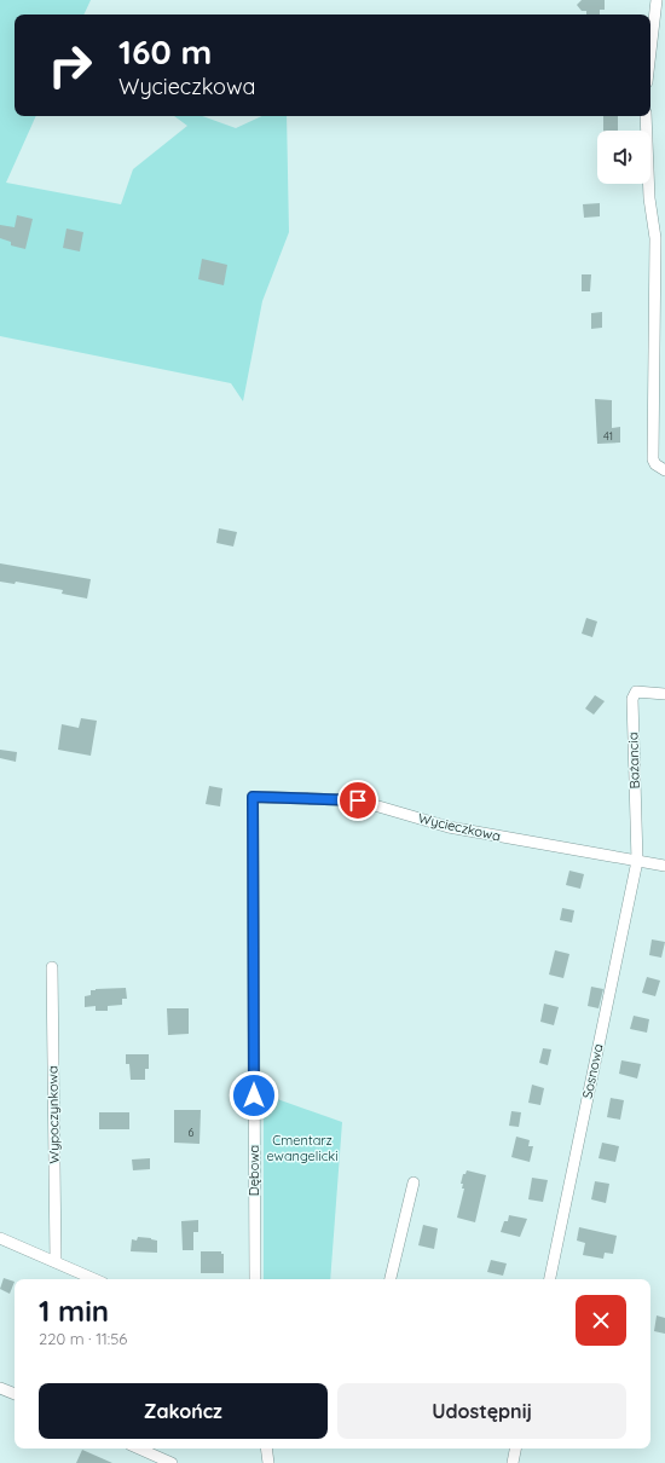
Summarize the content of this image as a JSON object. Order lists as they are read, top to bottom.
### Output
{
  "streets": {
    "street": [
      "Bażancia",
      "Wycieczkowa",
      "Sosnowa",
      "Wypoczynkowa",
      "Dębowa"
    ]
  },
  "crossings": [
    ["Bażancia", "Wycieczkowa"],
    ["Bażancia", "Sosnowa"],
    ["Wycieczkowa", "Sosnowa"],
    ["Wycieczkowa", "Dębowa"]
  ],
  "parks": ["Cmentarz ewangelicki"],
  "house_numbers": ["41", "6"],
  "page": {
    "turn": ["160 m", "Wycieczkowa"],
    "heading": ["1 min", "220 m · 11:56"],
    "buttons": ["Zakończ", "Udostępnij"]
  }
}
